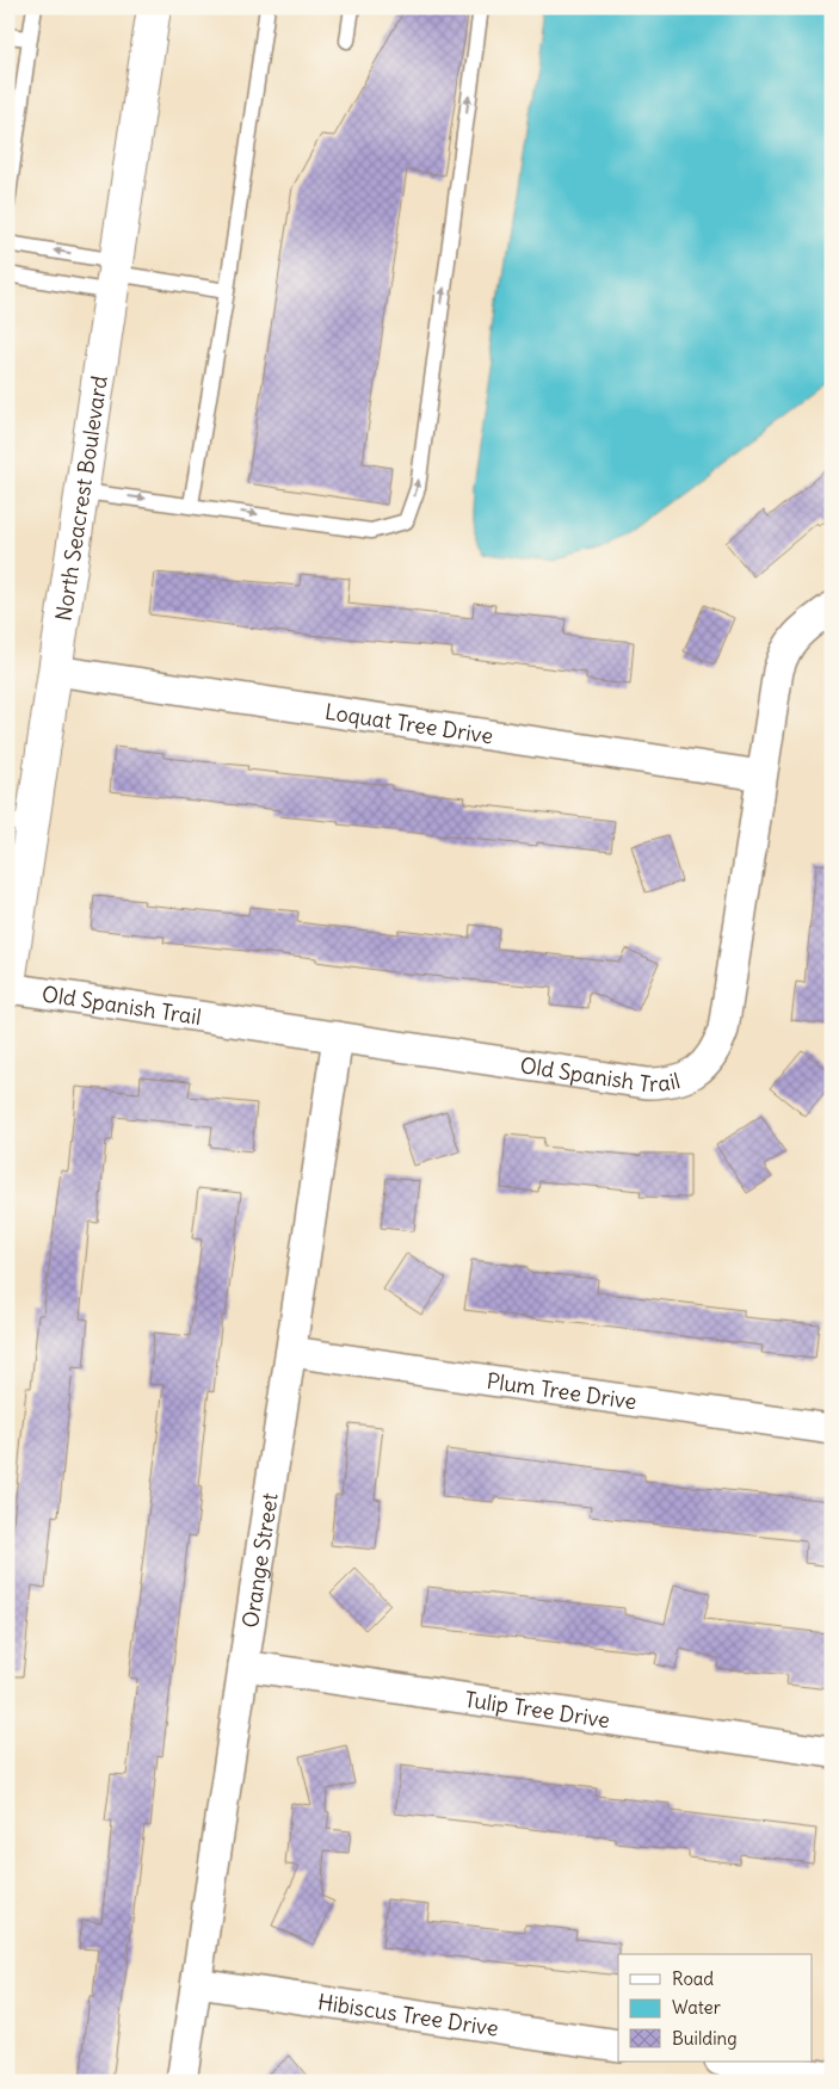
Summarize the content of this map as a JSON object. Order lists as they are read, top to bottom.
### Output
{
  "streets": {
    "street": [
      "North Seacrest Boulevard",
      "Loquat Tree Drive",
      "Old Spanish Trail",
      "Plum Tree Drive",
      "Orange Street",
      "Tulip Tree Drive",
      "Hibiscus Tree Drive"
    ]
  },
  "crossings": [
    ["North Seacrest Boulevard", "Loquat Tree Drive"],
    ["North Seacrest Boulevard", "Old Spanish Trail"],
    ["Loquat Tree Drive", "Old Spanish Trail"],
    ["Old Spanish Trail", "Orange Street"],
    ["Plum Tree Drive", "Orange Street"],
    ["Orange Street", "Tulip Tree Drive"],
    ["Orange Street", "Hibiscus Tree Drive"]
  ],
  "legend": ["Road", "Water", "Building"]
}
